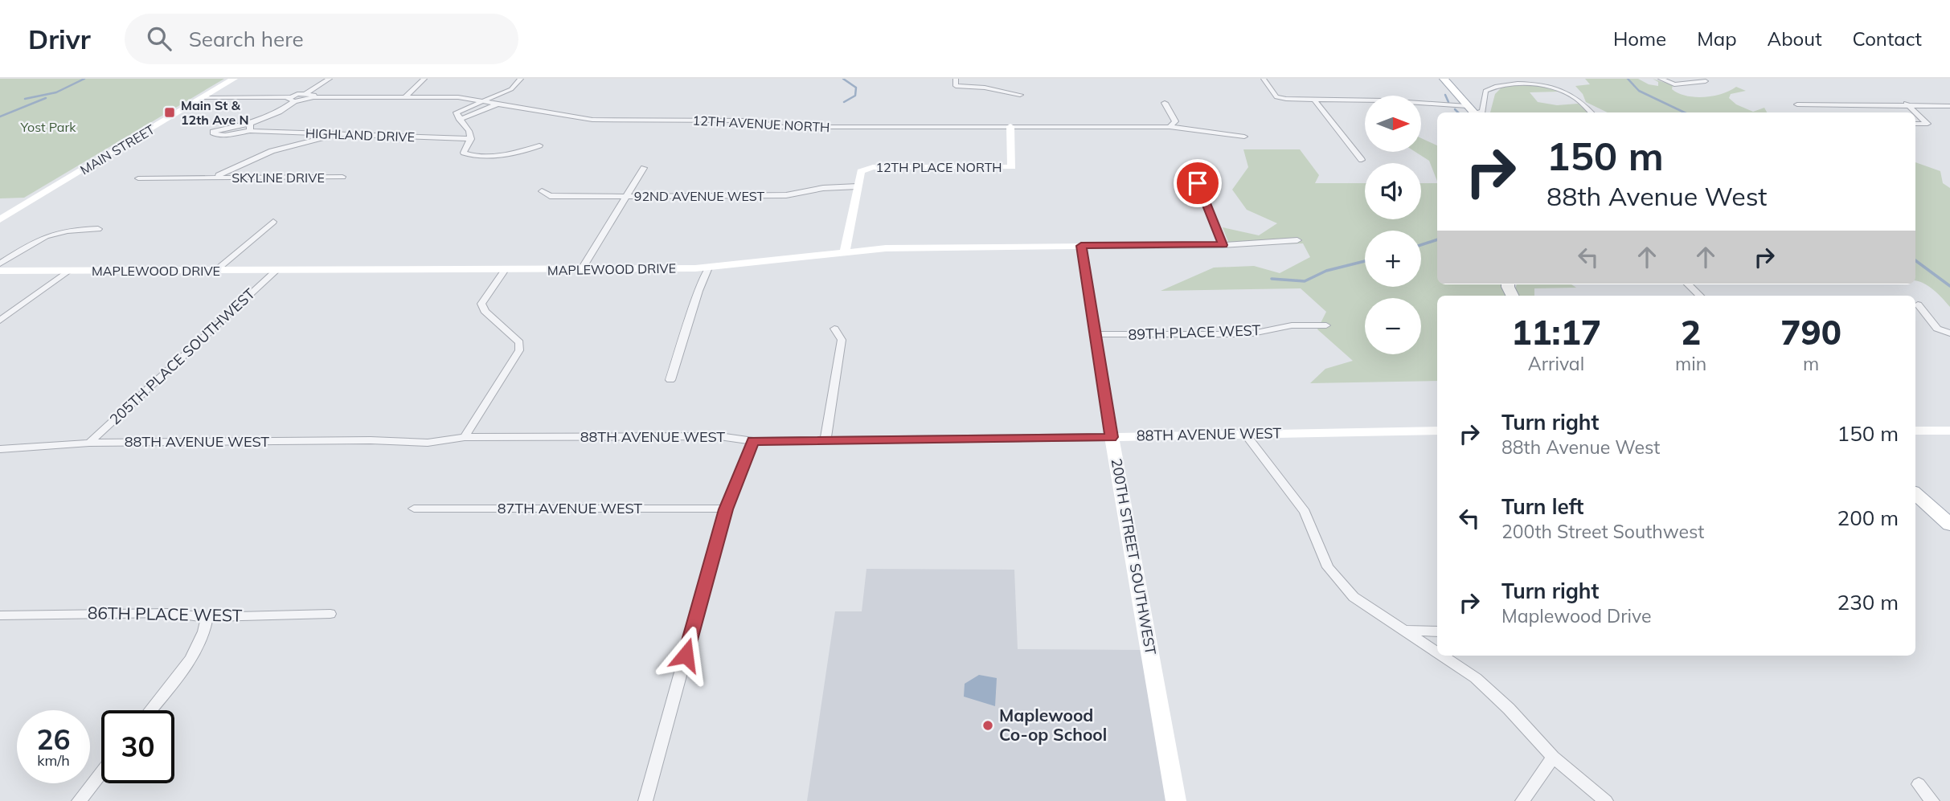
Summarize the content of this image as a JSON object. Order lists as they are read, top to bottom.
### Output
{
  "streets": {
    "street": [
      "12TH AVENUE NORTH",
      "HIGHLAND DRIVE",
      "MAIN STREET",
      "12TH PLACE NORTH",
      "SKYLINE DRIVE",
      "92ND AVENUE WEST",
      "MAPLEWOOD DRIVE",
      "89TH PLACE WEST",
      "205TH PLACE SOUTHWEST",
      "88TH AVENUE WEST",
      "87TH AVENUE WEST",
      "200TH STREET SOUTHWEST",
      "86TH PLACE WEST"
    ]
  },
  "crossings": [
    ["12TH AVENUE NORTH", "12TH PLACE NORTH"],
    ["HIGHLAND DRIVE", "SKYLINE DRIVE"],
    ["12TH PLACE NORTH", "92ND AVENUE WEST"],
    ["MAPLEWOOD DRIVE", "205TH PLACE SOUTHWEST"],
    ["MAPLEWOOD DRIVE", "200TH STREET SOUTHWEST"],
    ["89TH PLACE WEST", "200TH STREET SOUTHWEST"],
    ["205TH PLACE SOUTHWEST", "88TH AVENUE WEST"],
    ["88TH AVENUE WEST", "200TH STREET SOUTHWEST"]
  ],
  "parks": ["Yost Park"],
  "places": {
    "transit": ["Main St & 12th Ave N"],
    "other": ["Maplewood Co-op School"]
  },
  "north": "right",
  "page": {
    "header": "Drivr",
    "search": "Search here",
    "nav": [
      "Home",
      "Map",
      "About",
      "Contact"
    ],
    "map_buttons": ["+", "−"],
    "turn": ["150 m", "88th Avenue West"],
    "eta": [
      "11:17",
      "Arrival",
      "2",
      "min",
      "790",
      "m"
    ],
    "list": [
      {
        "name": "Turn right",
        "note": "88th Avenue West",
        "value": "150 m"
      },
      {
        "name": "Turn left",
        "note": "200th Street Southwest",
        "value": "200 m"
      },
      {
        "name": "Turn right",
        "note": "Maplewood Drive",
        "value": "230 m"
      }
    ],
    "speed": "26 km/h",
    "limit": "30"
  }
}
